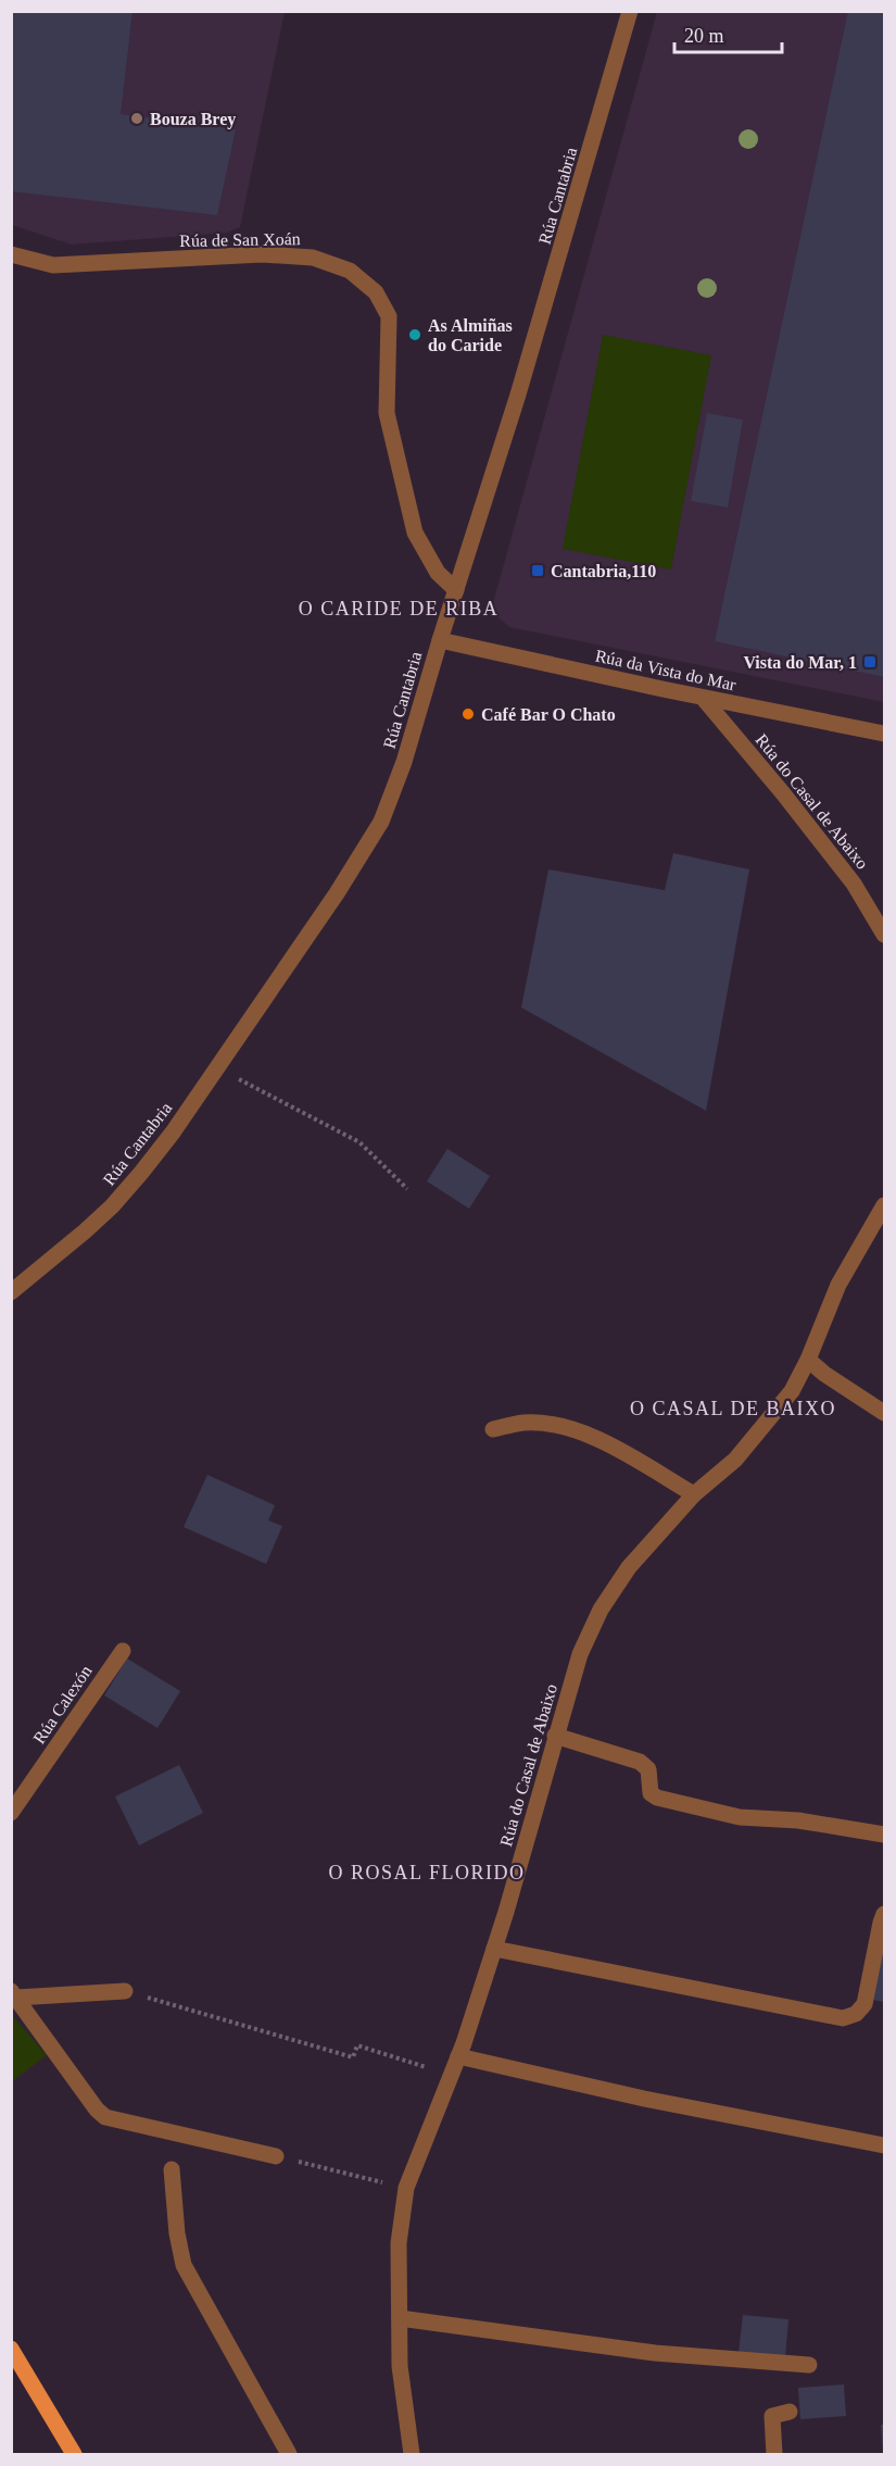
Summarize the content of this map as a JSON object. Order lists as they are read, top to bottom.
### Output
{
  "streets": {
    "street": [
      "Rúa Cantabria",
      "Rúa de San Xoán",
      "Rúa da Vista do Mar",
      "Rúa do Casal de Abaixo",
      "Rúa Calexón"
    ]
  },
  "crossings": [
    ["Rúa Cantabria", "Rúa de San Xoán"],
    ["Rúa Cantabria", "Rúa da Vista do Mar"],
    ["Rúa da Vista do Mar", "Rúa do Casal de Abaixo"]
  ],
  "districts": ["O CARIDE DE RIBA", "O CASAL DE BAIXO", "O ROSAL FLORIDO"],
  "places": {
    "other": ["Bouza Brey", "As Almiñas do Caride", "Café Bar O Chato"],
    "transit": ["Cantabria,110", "Vista do Mar, 1"]
  },
  "scale_bar": "20 m"
}
